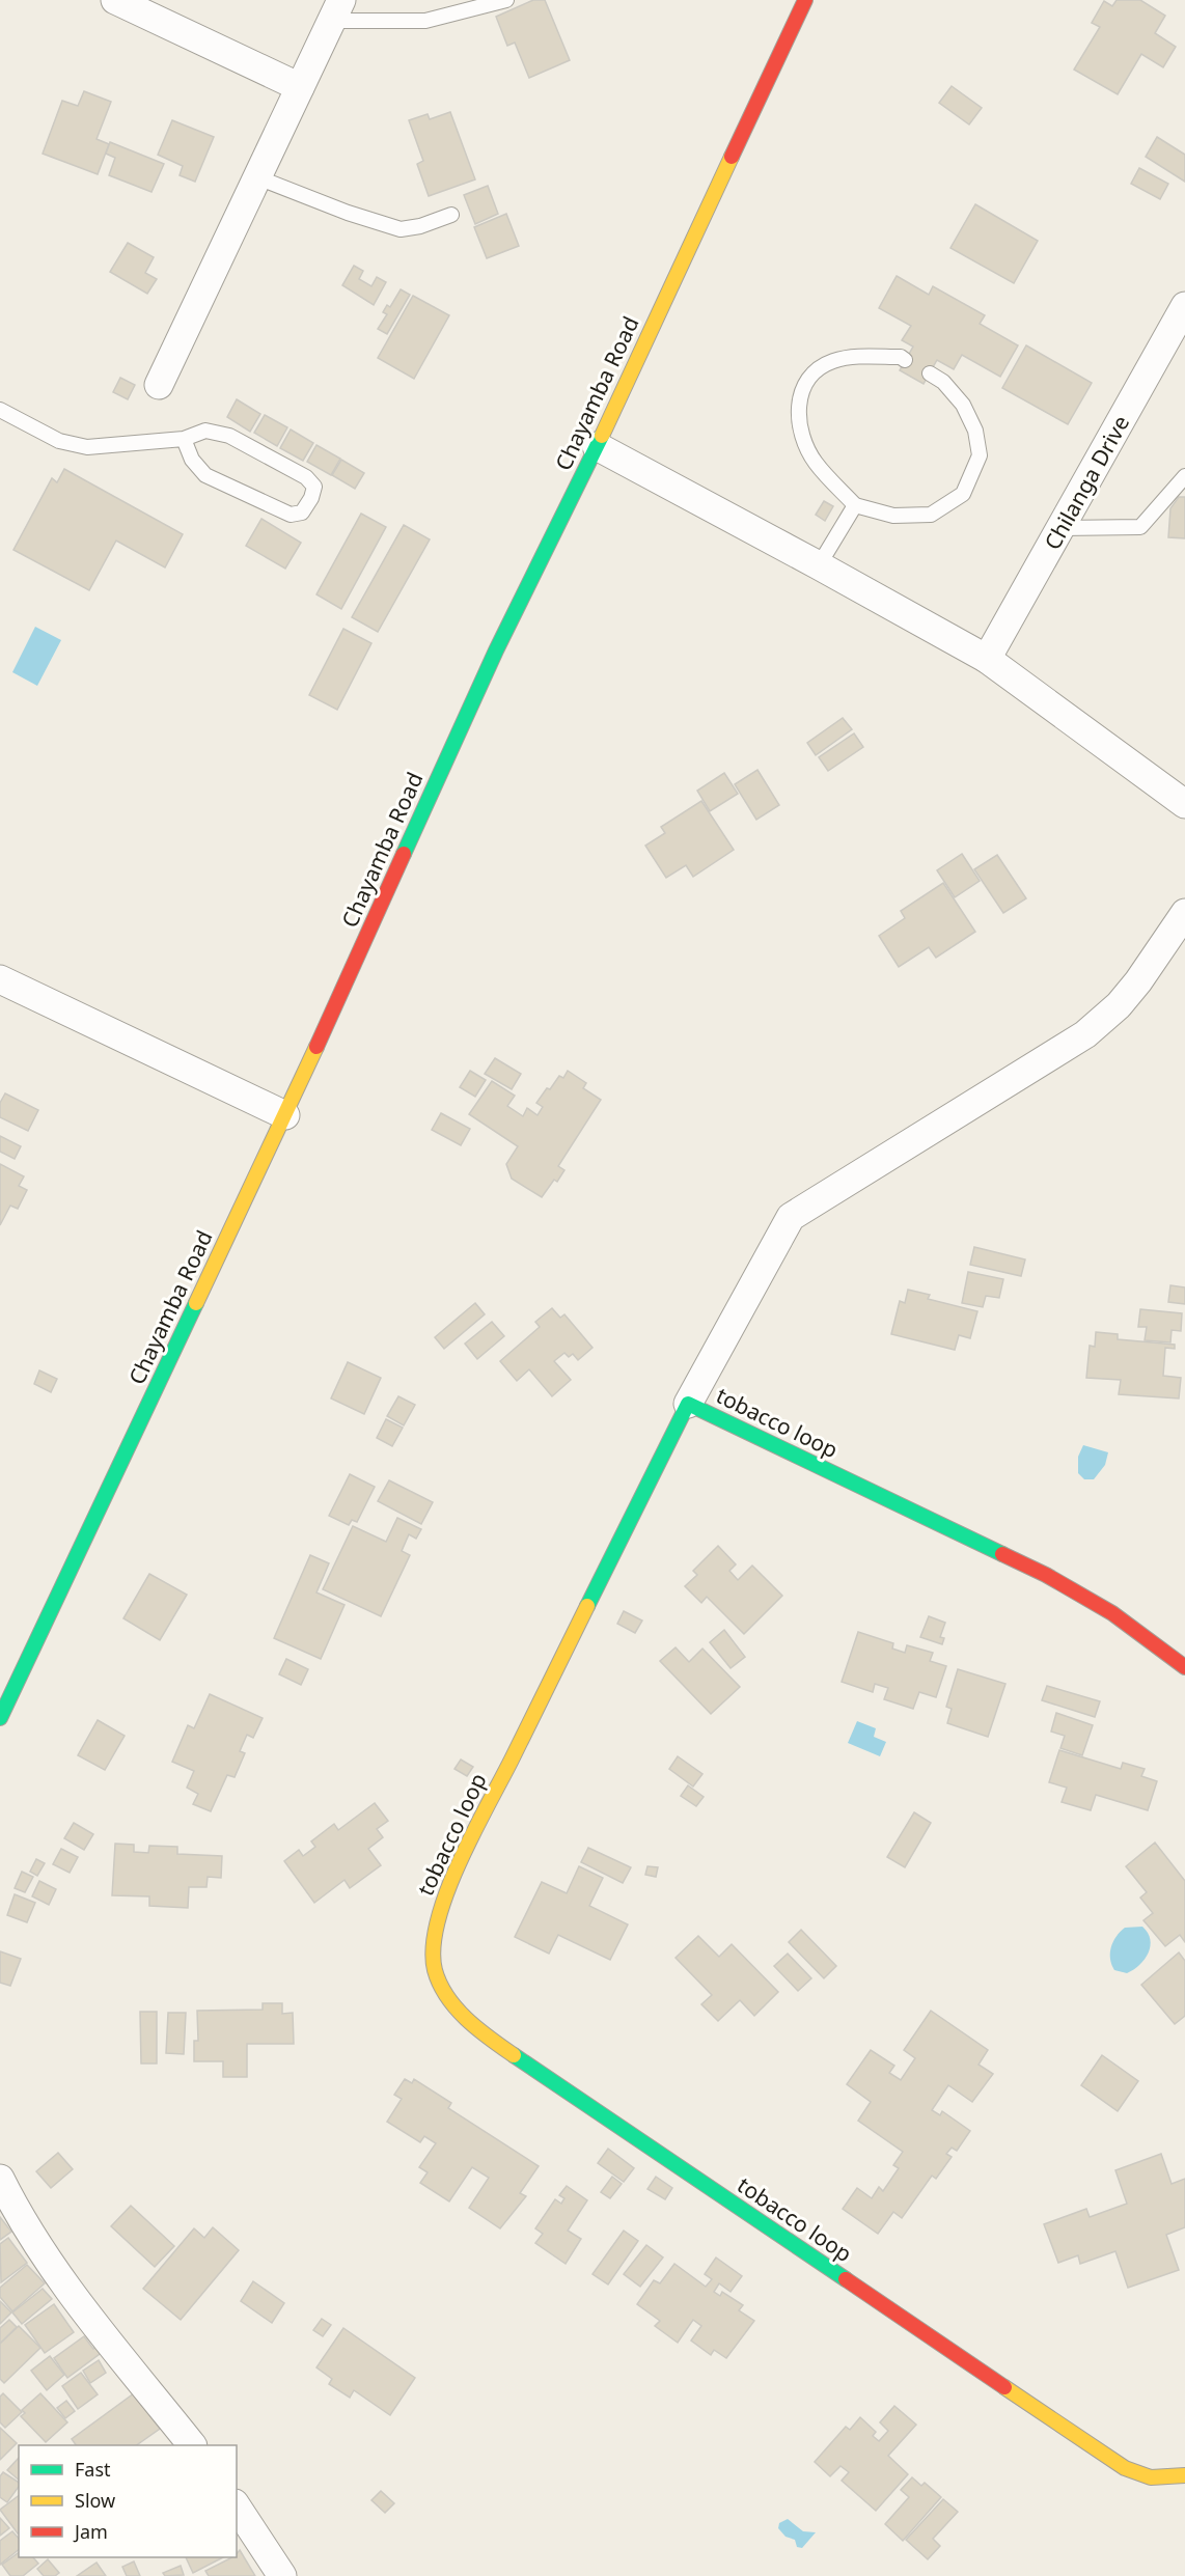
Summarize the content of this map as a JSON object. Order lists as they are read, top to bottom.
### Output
{
  "streets": {
    "street": ["Chayamba Road", "Chilanga Drive", "tobacco loop"]
  },
  "legend": ["Fast", "Slow", "Jam"]
}
